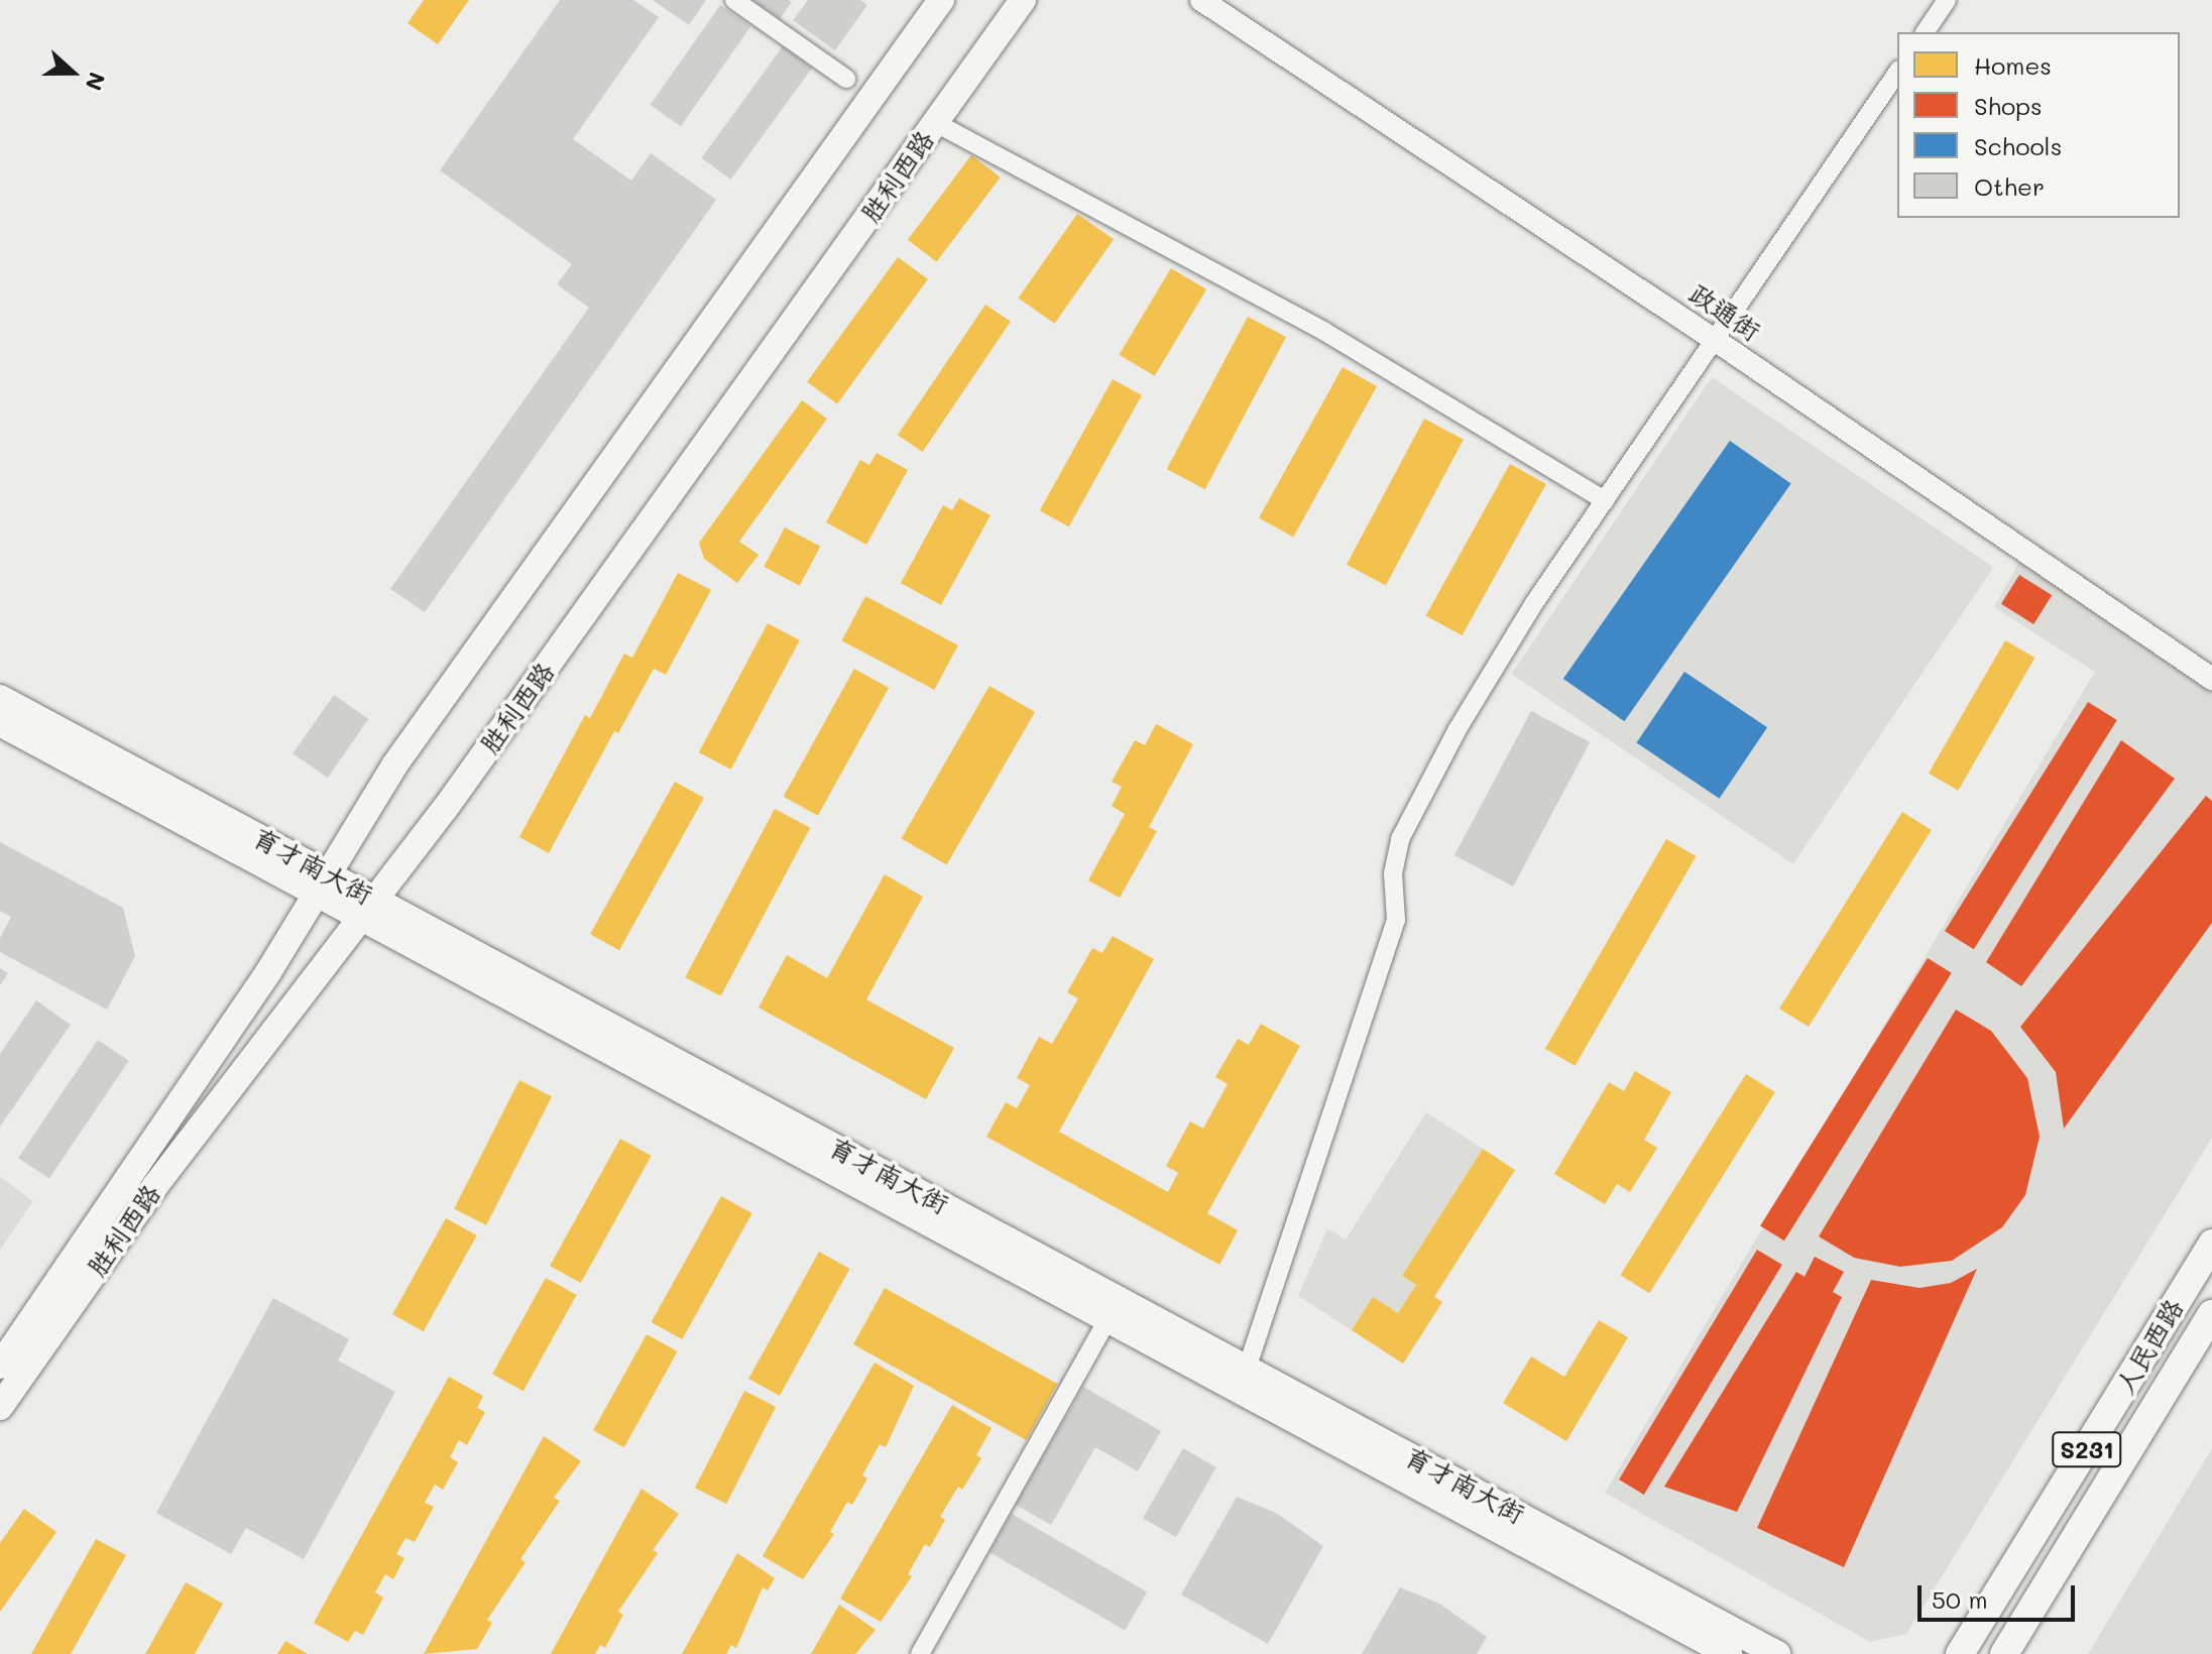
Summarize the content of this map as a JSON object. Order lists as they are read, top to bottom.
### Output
{
  "streets": {
    "main road": [
      "胜利西路",
      "育才南大街",
      "人民西路",
      "S231"
    ],
    "street": ["政通街"]
  },
  "crossings": [
    ["胜利西路", "育才南大街"]
  ],
  "legend": [
    "Homes",
    "Shops",
    "Schools",
    "Other"
  ],
  "scale_bar": "50 m",
  "north": "right"
}
